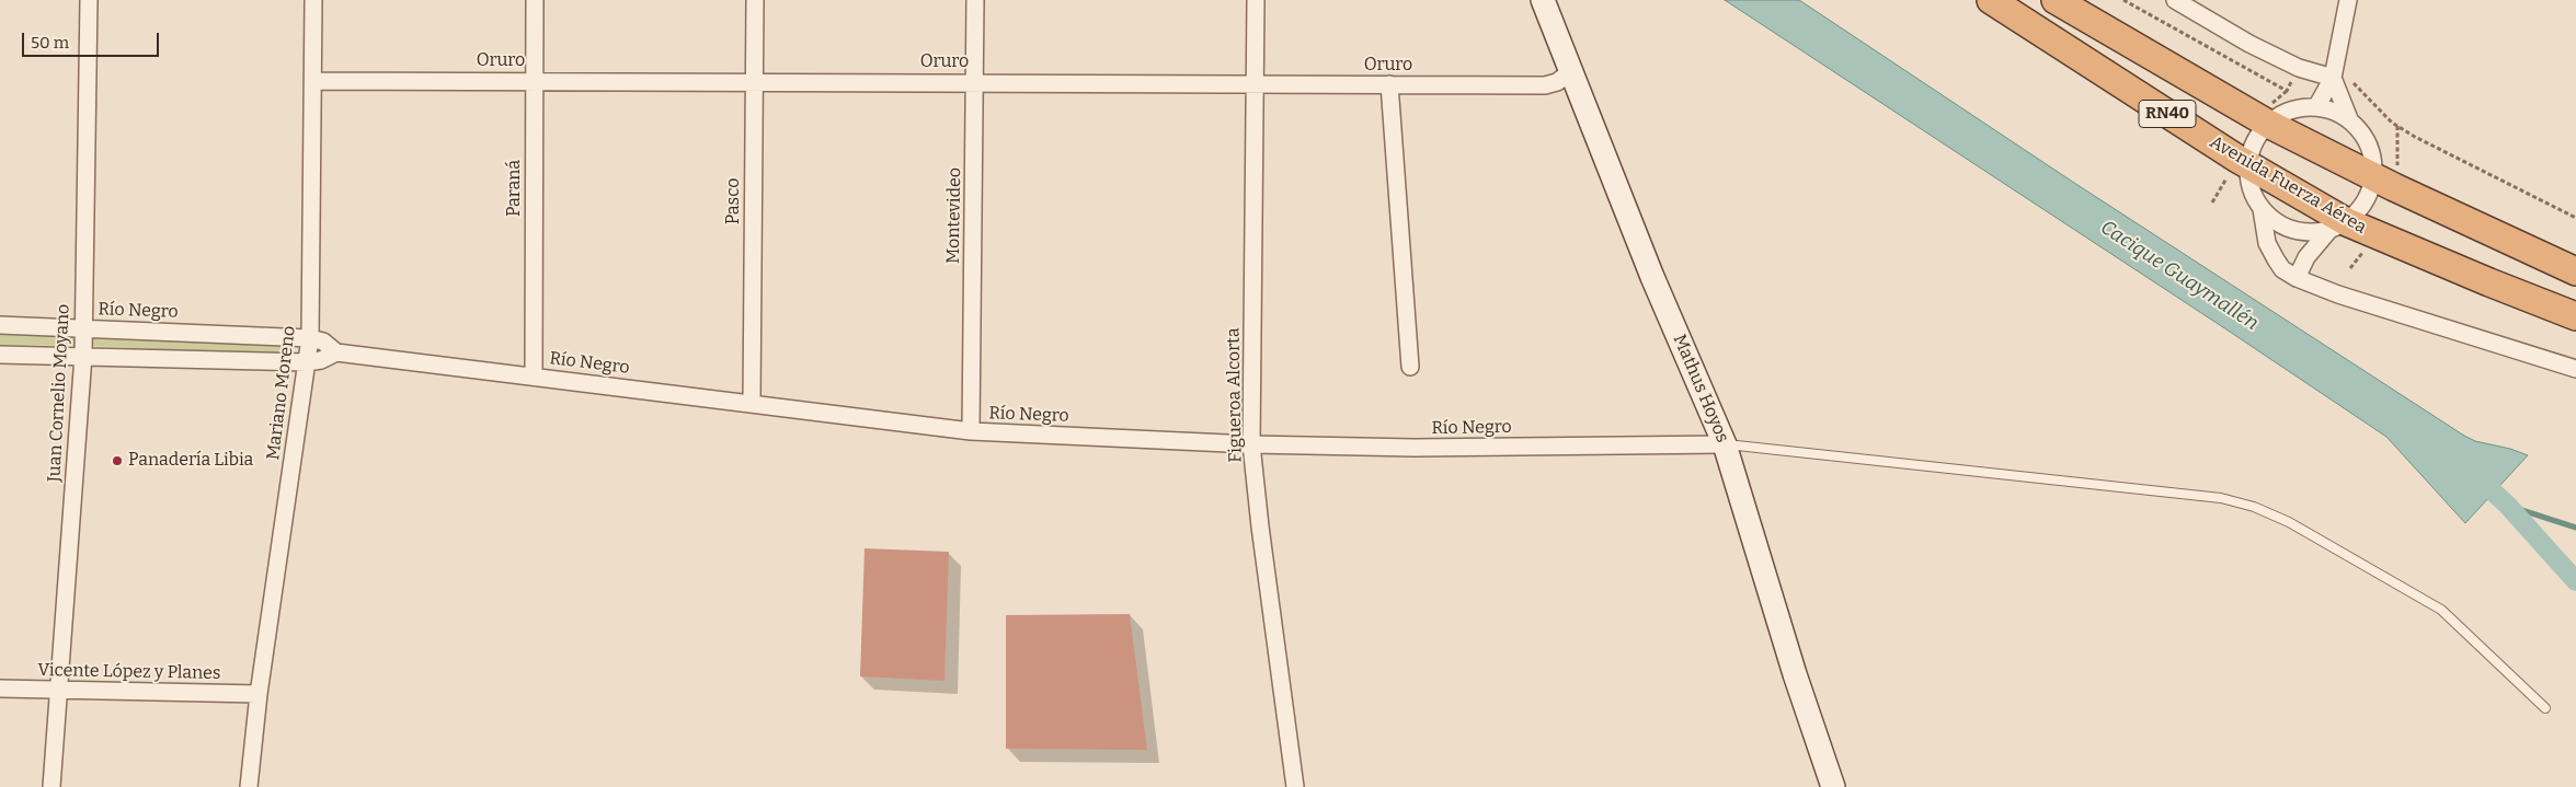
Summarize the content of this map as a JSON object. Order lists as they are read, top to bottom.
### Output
{
  "streets": {
    "highway": ["RN40", "Avenida Fuerza Aérea"],
    "main road": ["Mathus Hoyos"],
    "street": [
      "Oruro",
      "Paraná",
      "Pasco",
      "Montevideo",
      "Río Negro",
      "Juan Cornelio Moyano",
      "Mariano Moreno",
      "Figueroa Alcorta",
      "Vicente López y Planes"
    ]
  },
  "crossings": [
    ["Oruro", "Paraná"],
    ["Oruro", "Pasco"],
    ["Oruro", "Montevideo"],
    ["Oruro", "Mathus Hoyos"],
    ["Oruro", "Mariano Moreno"],
    ["Oruro", "Figueroa Alcorta"],
    ["Paraná", "Río Negro"],
    ["Pasco", "Río Negro"],
    ["Montevideo", "Río Negro"],
    ["Río Negro", "Mathus Hoyos"],
    ["Río Negro", "Juan Cornelio Moyano"],
    ["Río Negro", "Mariano Moreno"],
    ["Río Negro", "Figueroa Alcorta"],
    ["Juan Cornelio Moyano", "Vicente López y Planes"],
    ["Mariano Moreno", "Vicente López y Planes"]
  ],
  "water": ["Cacique Guaymallén"],
  "places": ["Panadería Libia"],
  "scale_bar": "50 m"
}
